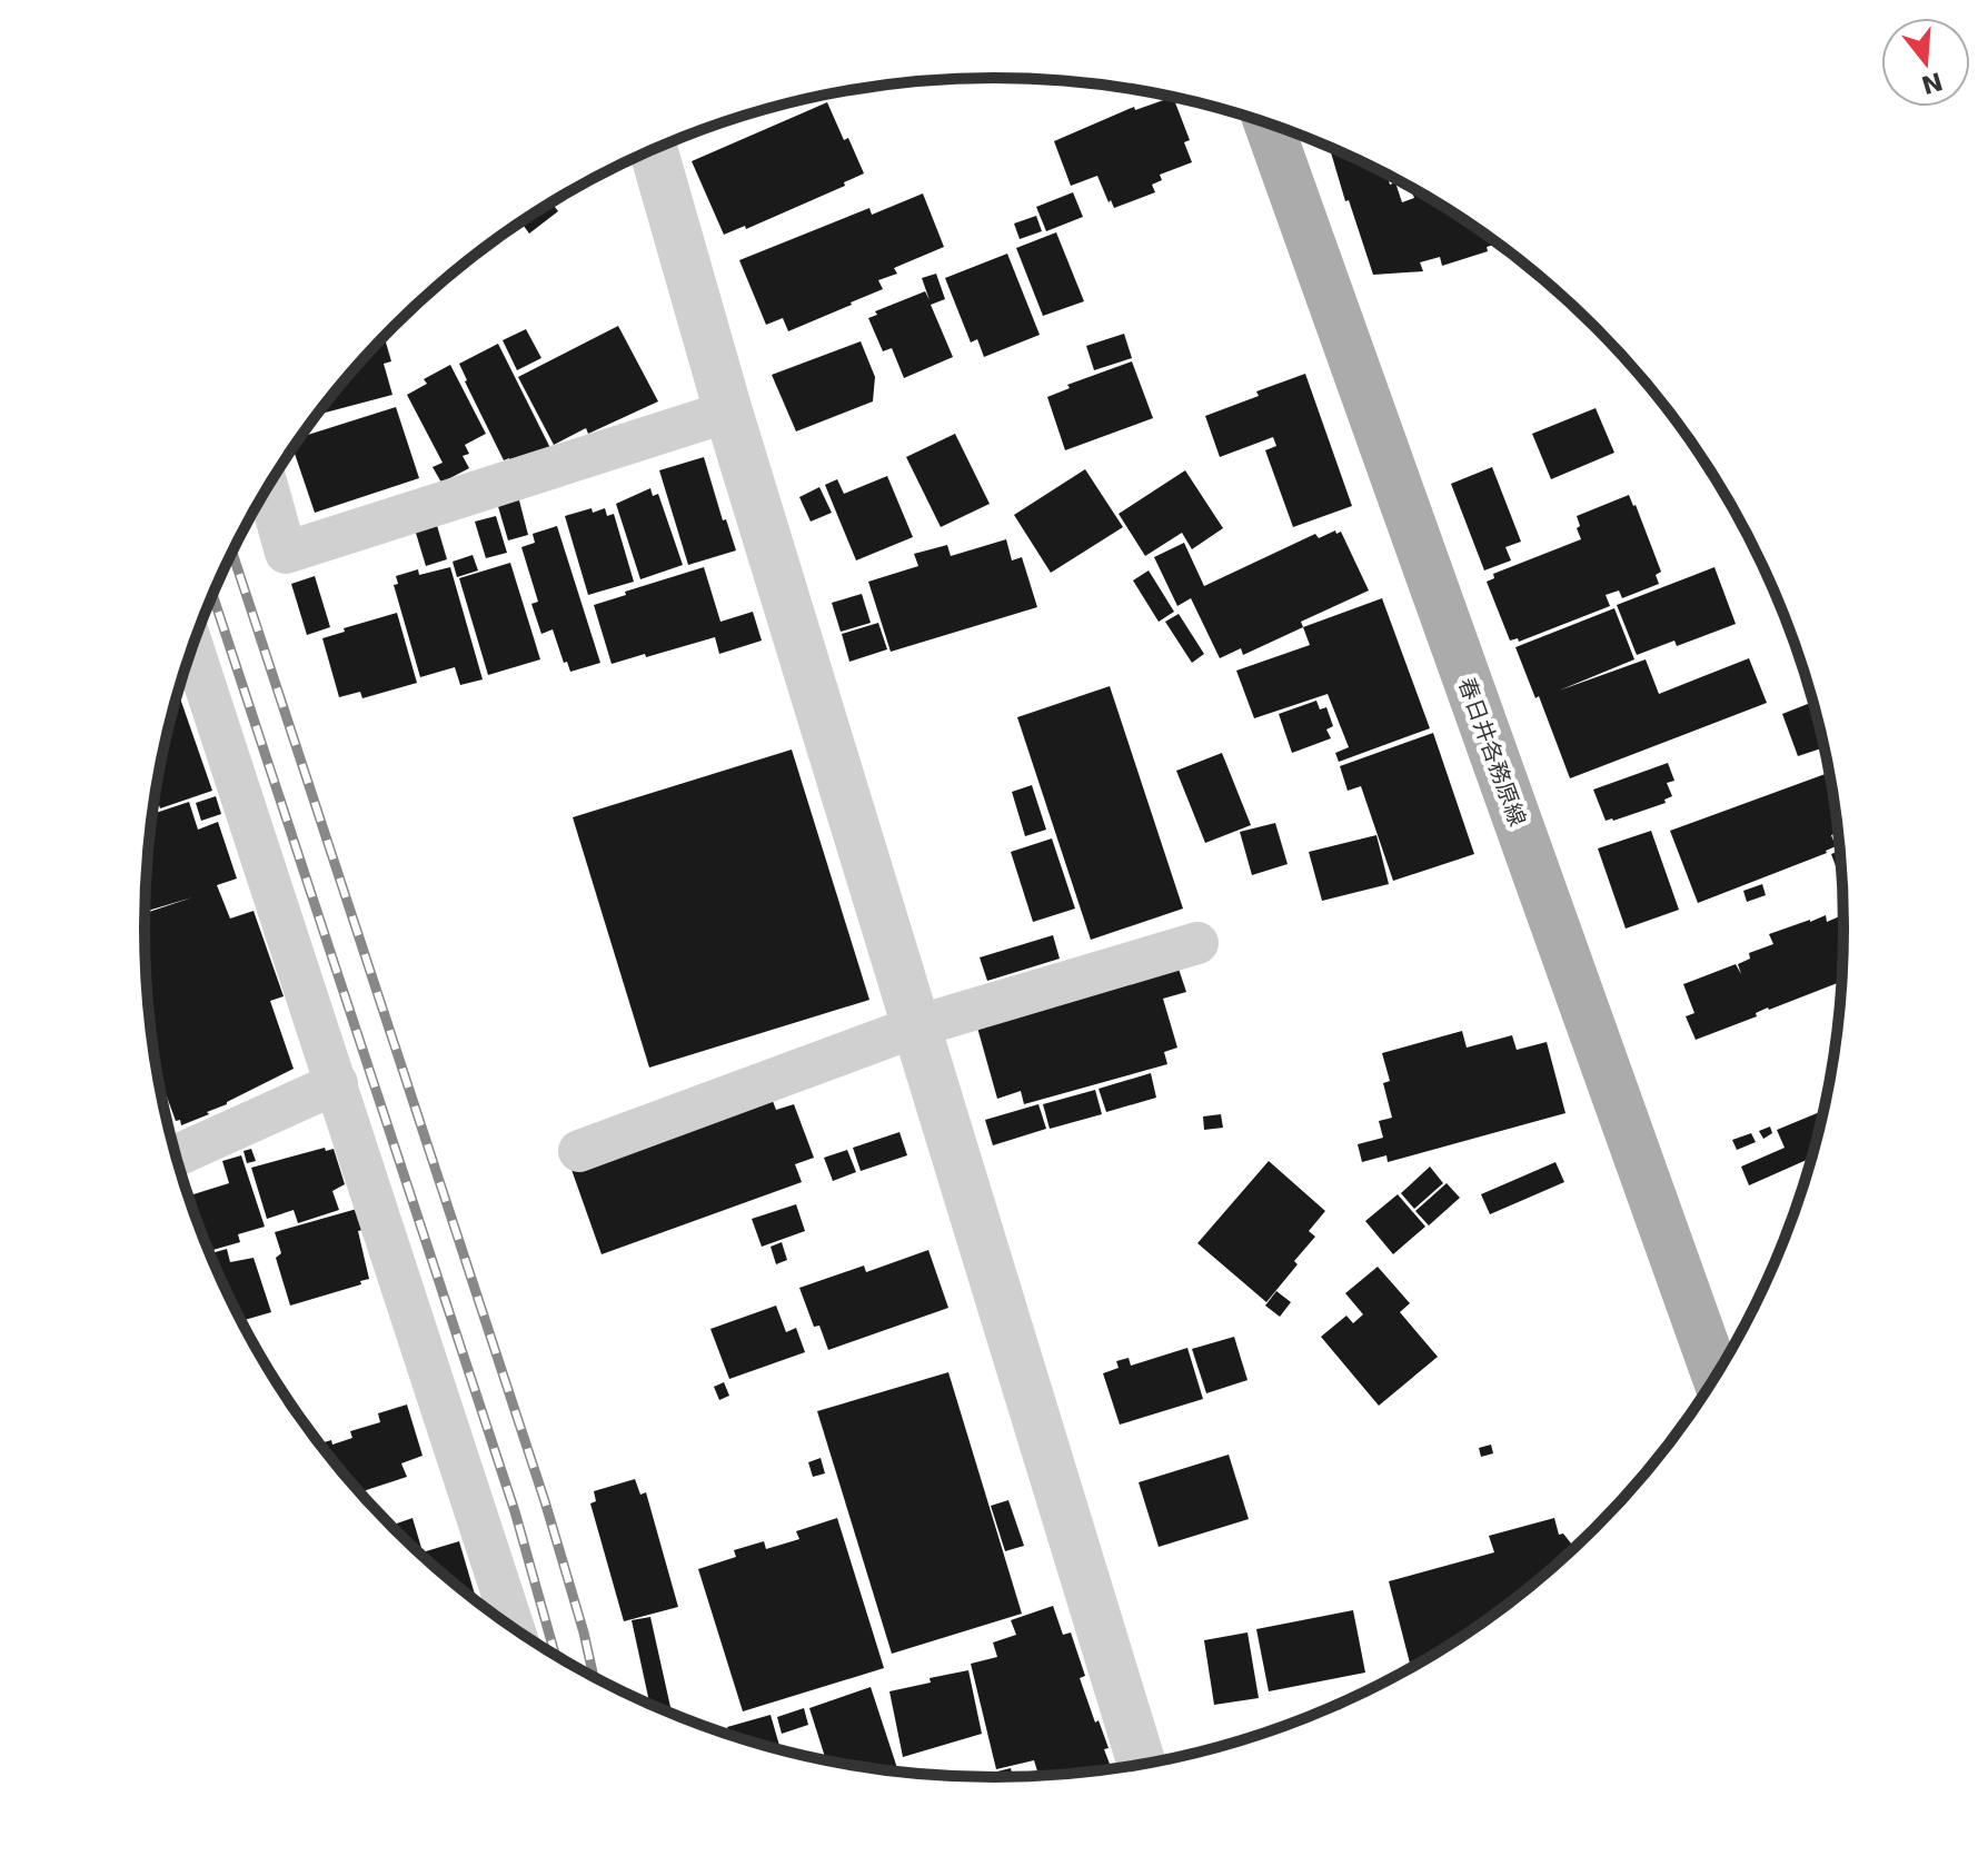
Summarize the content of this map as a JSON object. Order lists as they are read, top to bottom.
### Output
{
  "streets": {
    "main road": ["春日井各務原線"]
  },
  "north": "bottom"
}
